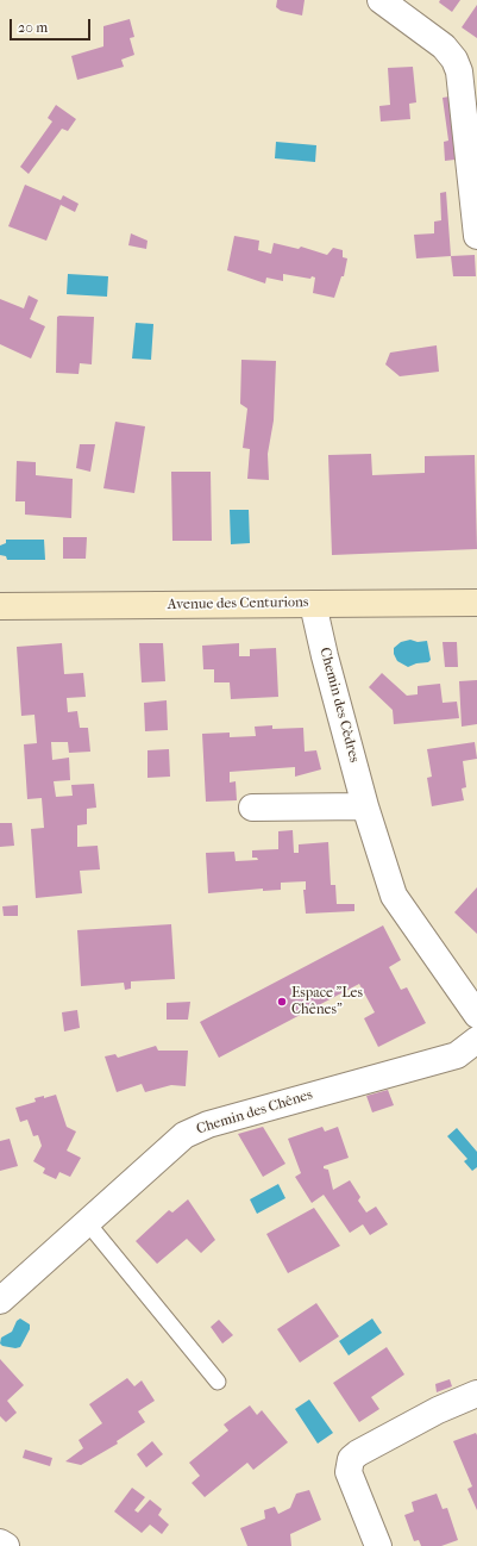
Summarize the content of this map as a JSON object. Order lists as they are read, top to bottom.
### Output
{
  "streets": {
    "street": ["Avenue des Centurions", "Chemin des Cèdres", "Chemin des Chênes"]
  },
  "crossings": [
    ["Avenue des Centurions", "Chemin des Cèdres"]
  ],
  "places": ["Espace \"Les Chênes\""],
  "scale_bar": "20 m"
}
